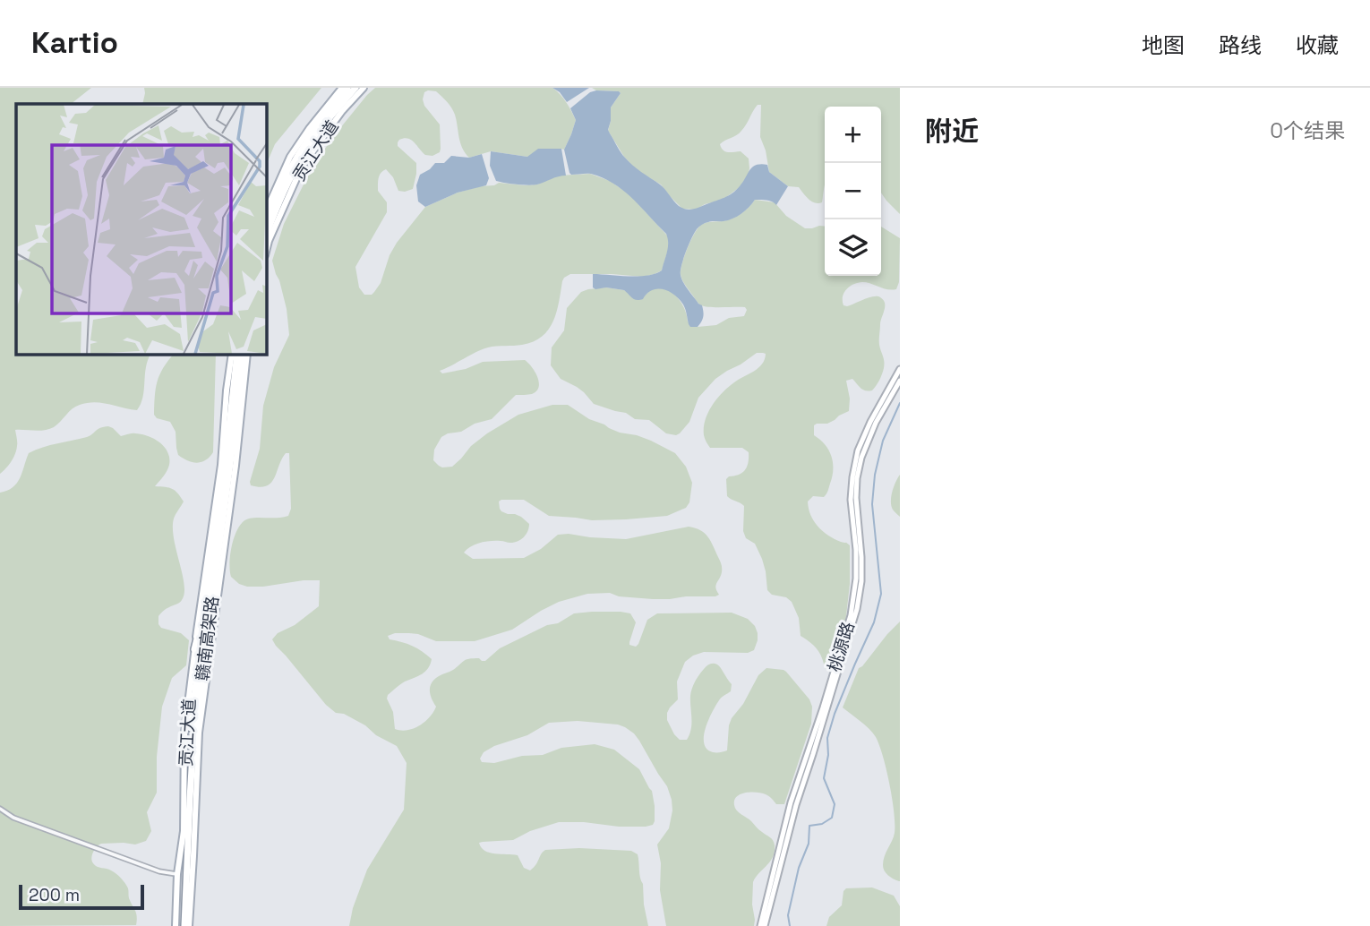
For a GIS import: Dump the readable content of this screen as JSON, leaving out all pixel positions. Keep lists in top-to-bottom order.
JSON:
{
  "streets": {
    "highway": ["赣南高架路"],
    "main road": ["贡江大道", "桃源路"]
  },
  "crossings": [
    ["贡江大道", "赣南高架路"]
  ],
  "scale_bar": "200 m",
  "page": {
    "header": "Kartio",
    "nav": ["地图", "路线", "收藏"],
    "heading": ["附近", "0个结果"],
    "map_buttons": ["+", "−"],
    "scale": "200 m"
  }
}
